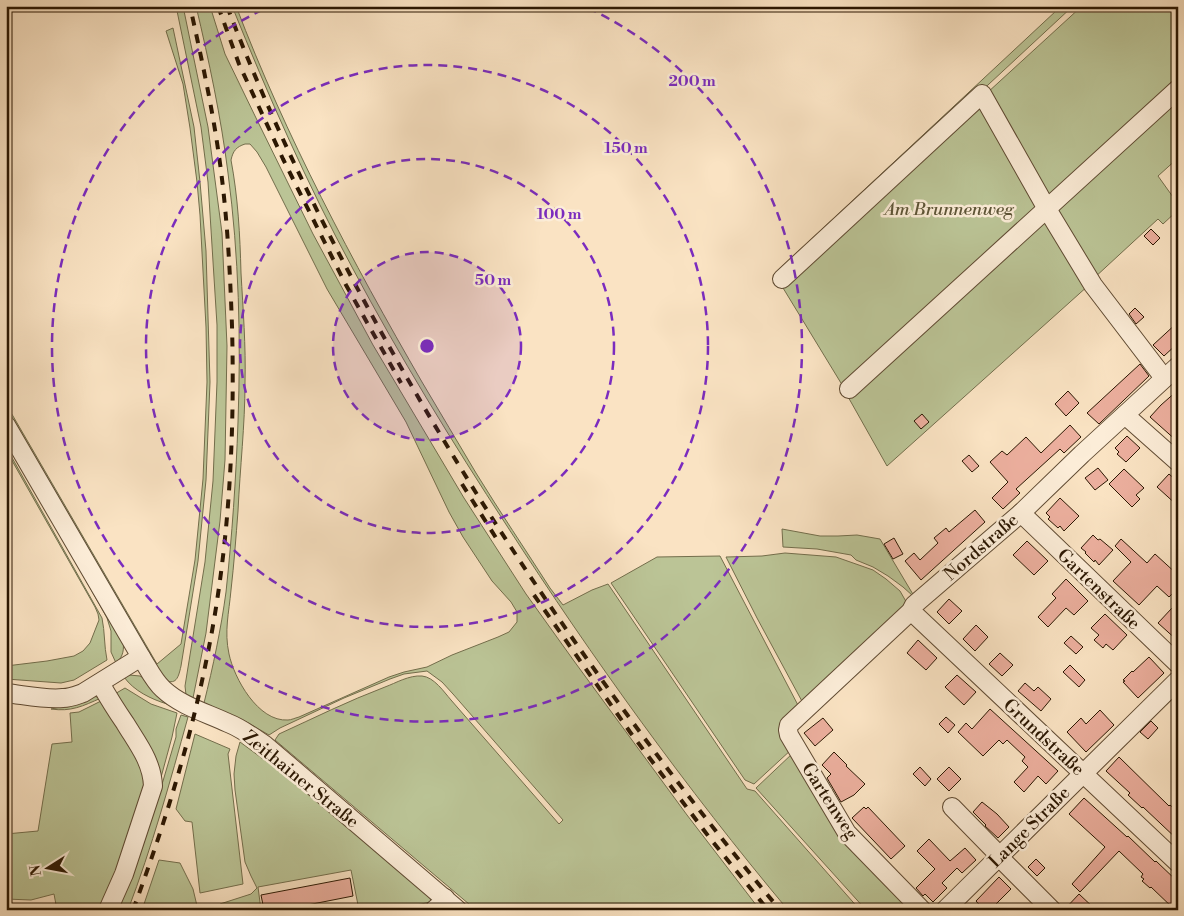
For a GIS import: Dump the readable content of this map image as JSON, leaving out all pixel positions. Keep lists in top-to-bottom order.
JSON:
{
  "streets": {
    "street": [
      "Nordstraße",
      "Gartenstraße",
      "Grundstraße",
      "Zeithainer Straße",
      "Gartenweg",
      "Lange Straße"
    ]
  },
  "crossings": [
    ["Nordstraße", "Gartenstraße"],
    ["Nordstraße", "Grundstraße"],
    ["Nordstraße", "Gartenweg"],
    ["Grundstraße", "Lange Straße"]
  ],
  "parks": ["Am Brunnenweg"],
  "north": "left",
  "rings": [
    "200 m",
    "150 m",
    "100 m",
    "50 m"
  ]
}
